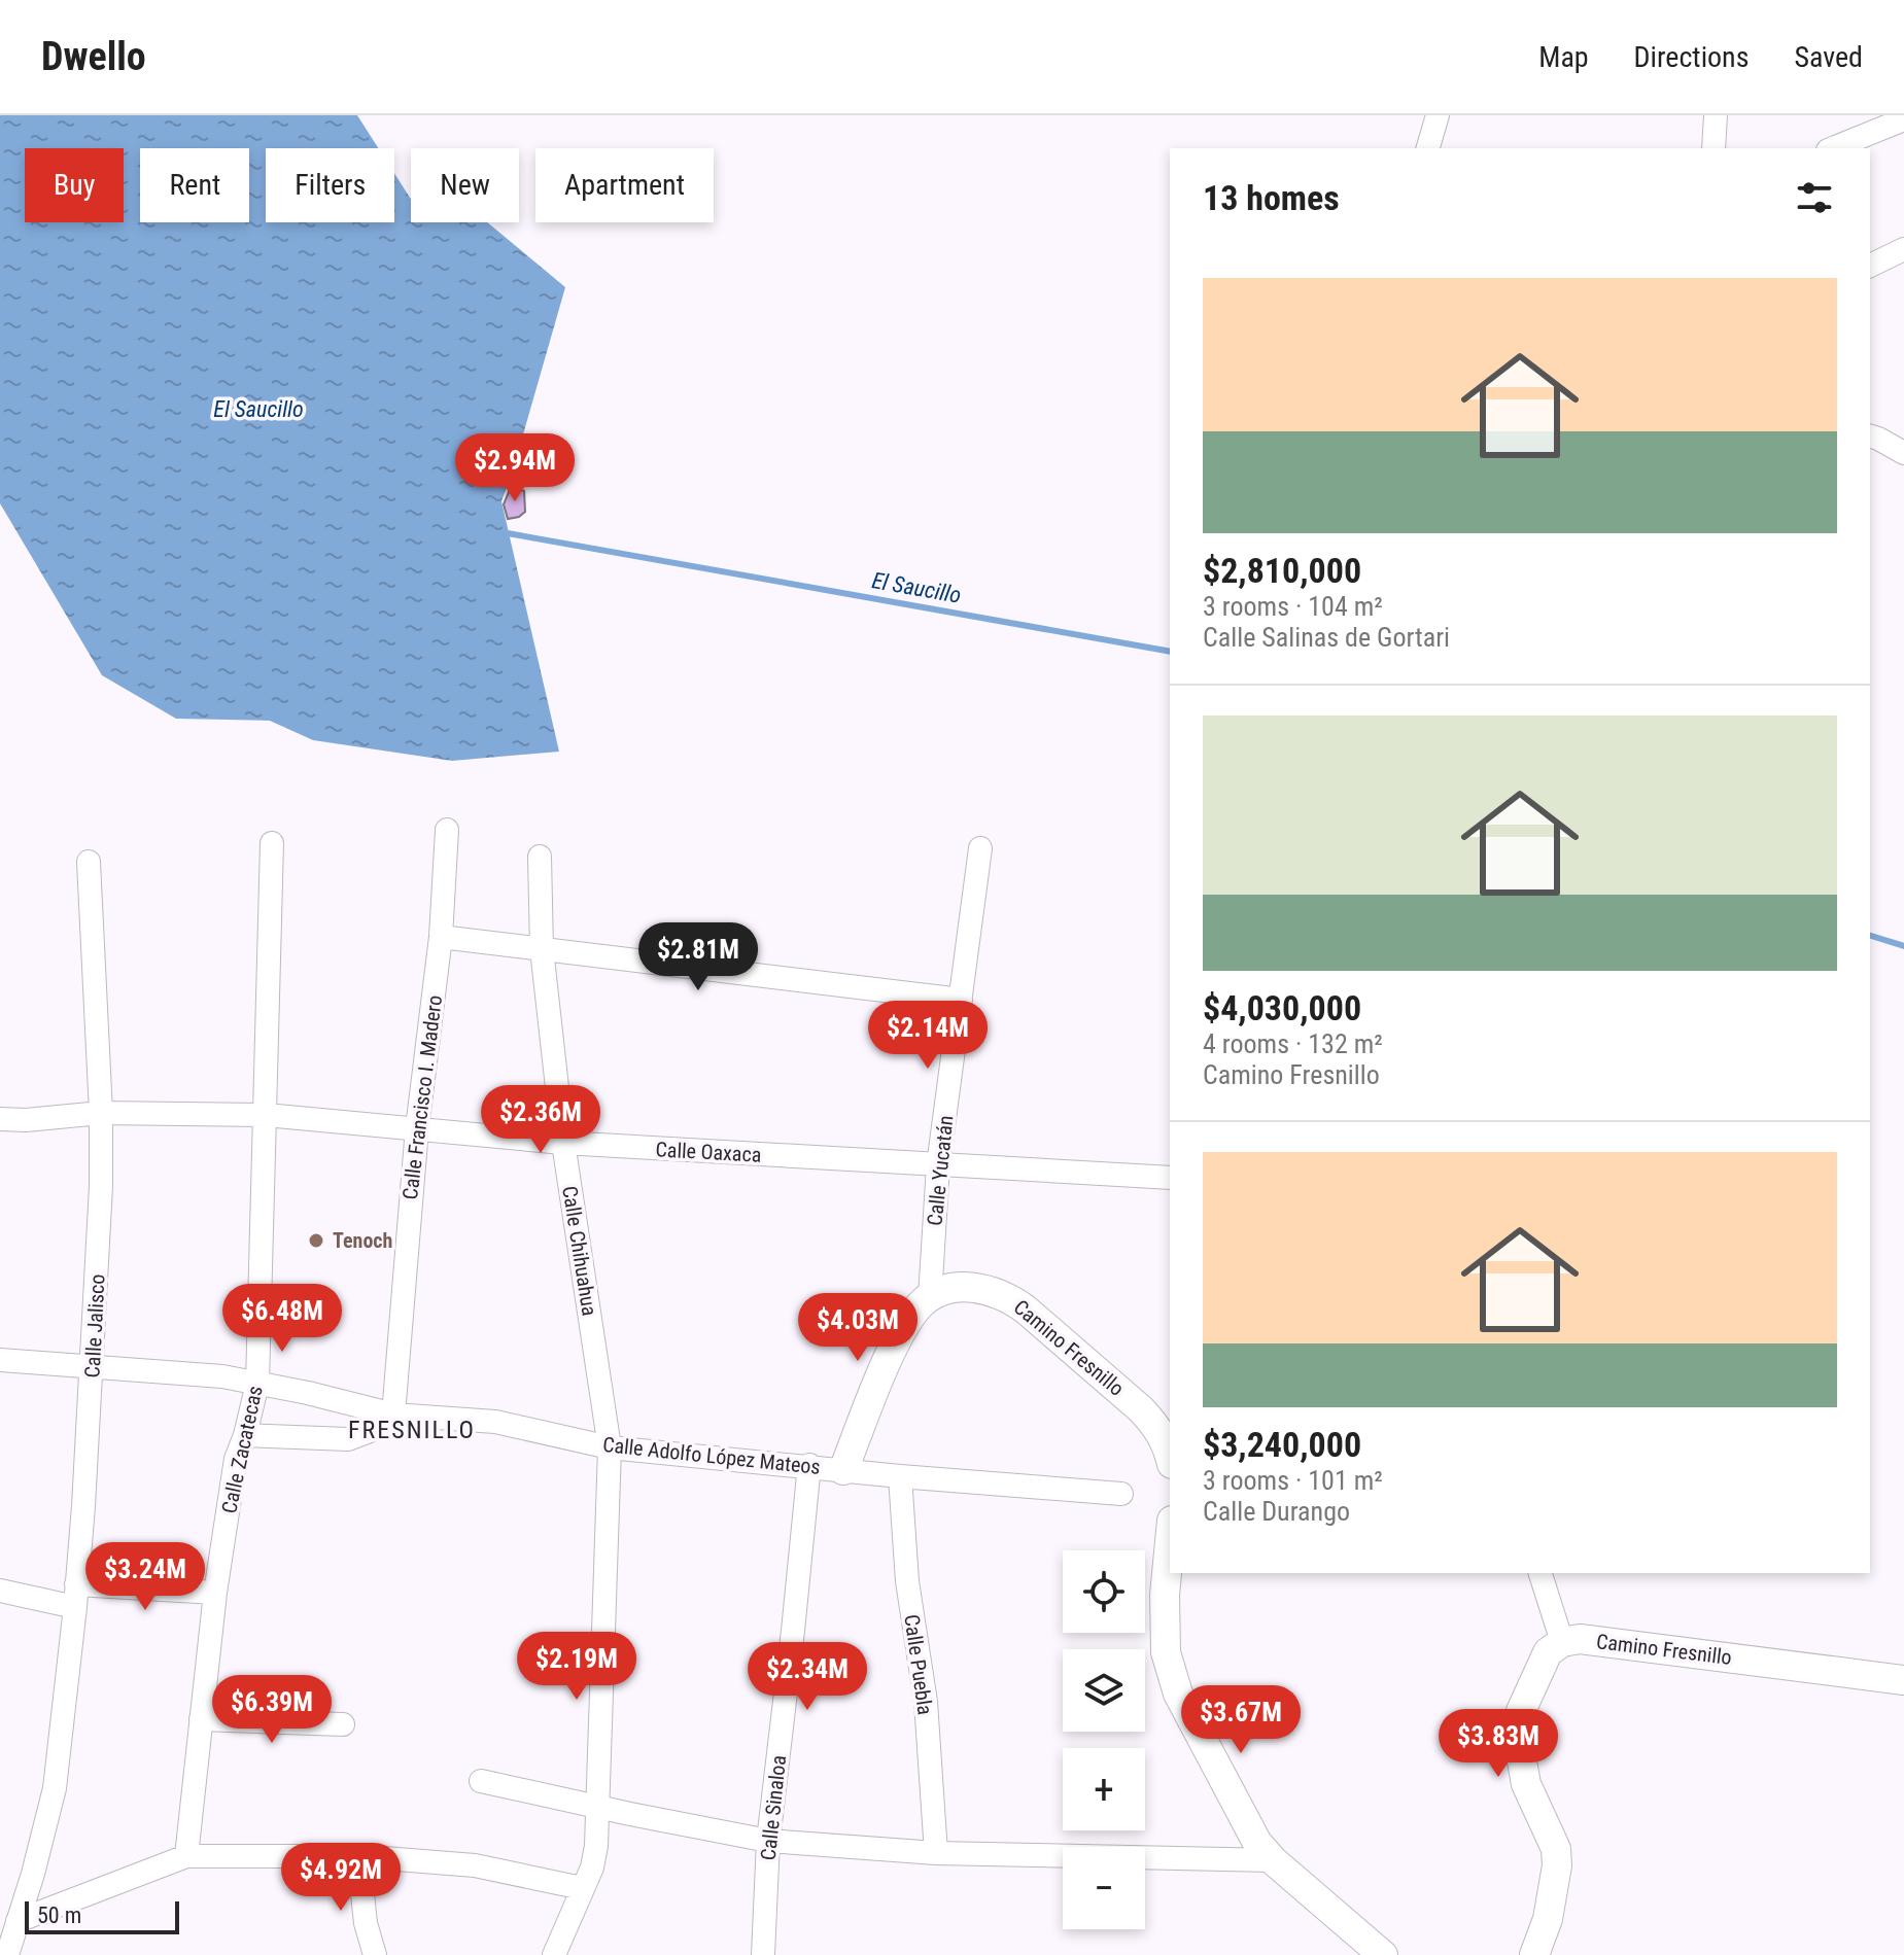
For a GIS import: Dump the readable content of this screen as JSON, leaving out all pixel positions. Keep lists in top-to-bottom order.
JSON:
{
  "streets": {
    "street": [
      "Calle Francisco I. Madero",
      "Calle Oaxaca",
      "Calle Yucatán",
      "Calle Chihuahua",
      "Calle Jalisco",
      "Camino Fresnillo",
      "Calle Zacatecas",
      "Calle Adolfo López Mateos",
      "Calle Puebla",
      "Calle Sinaloa"
    ]
  },
  "crossings": [
    ["Calle Francisco I. Madero", "Calle Oaxaca"],
    ["Calle Francisco I. Madero", "Calle Adolfo López Mateos"],
    ["Calle Oaxaca", "Calle Yucatán"],
    ["Calle Oaxaca", "Calle Chihuahua"],
    ["Calle Oaxaca", "Calle Jalisco"],
    ["Calle Oaxaca", "Calle Zacatecas"],
    ["Calle Yucatán", "Camino Fresnillo"],
    ["Calle Chihuahua", "Calle Adolfo López Mateos"],
    ["Calle Jalisco", "Calle Adolfo López Mateos"],
    ["Calle Zacatecas", "Calle Adolfo López Mateos"],
    ["Calle Adolfo López Mateos", "Calle Puebla"],
    ["Calle Adolfo López Mateos", "Calle Sinaloa"]
  ],
  "districts": ["FRESNILLO"],
  "water": ["El Saucillo"],
  "places": ["Tenoch"],
  "scale_bar": "50 m",
  "page": {
    "header": "Dwello",
    "nav": ["Map", "Directions", "Saved"],
    "chip": [
      "Buy",
      "Rent",
      "Filters",
      "New",
      "Apartment"
    ],
    "heading": "13 homes",
    "list": [
      {
        "name": "$2,810,000",
        "note": "3 rooms · 104 m² · Calle Salinas de Gortari"
      },
      {
        "name": "$4,030,000",
        "note": "4 rooms · 132 m² · Camino Fresnillo"
      },
      {
        "name": "$3,240,000",
        "note": "3 rooms · 101 m² · Calle Durango"
      }
    ],
    "price": [
      "$2.94M",
      "$2.81M",
      "$2.14M",
      "$2.36M",
      "$6.48M",
      "$4.03M",
      "$3.24M",
      "$2.19M",
      "$2.34M",
      "$6.39M",
      "$3.67M",
      "$3.83M",
      "$4.92M"
    ],
    "map_buttons": ["+", "−"],
    "scale": "50 m"
  }
}
